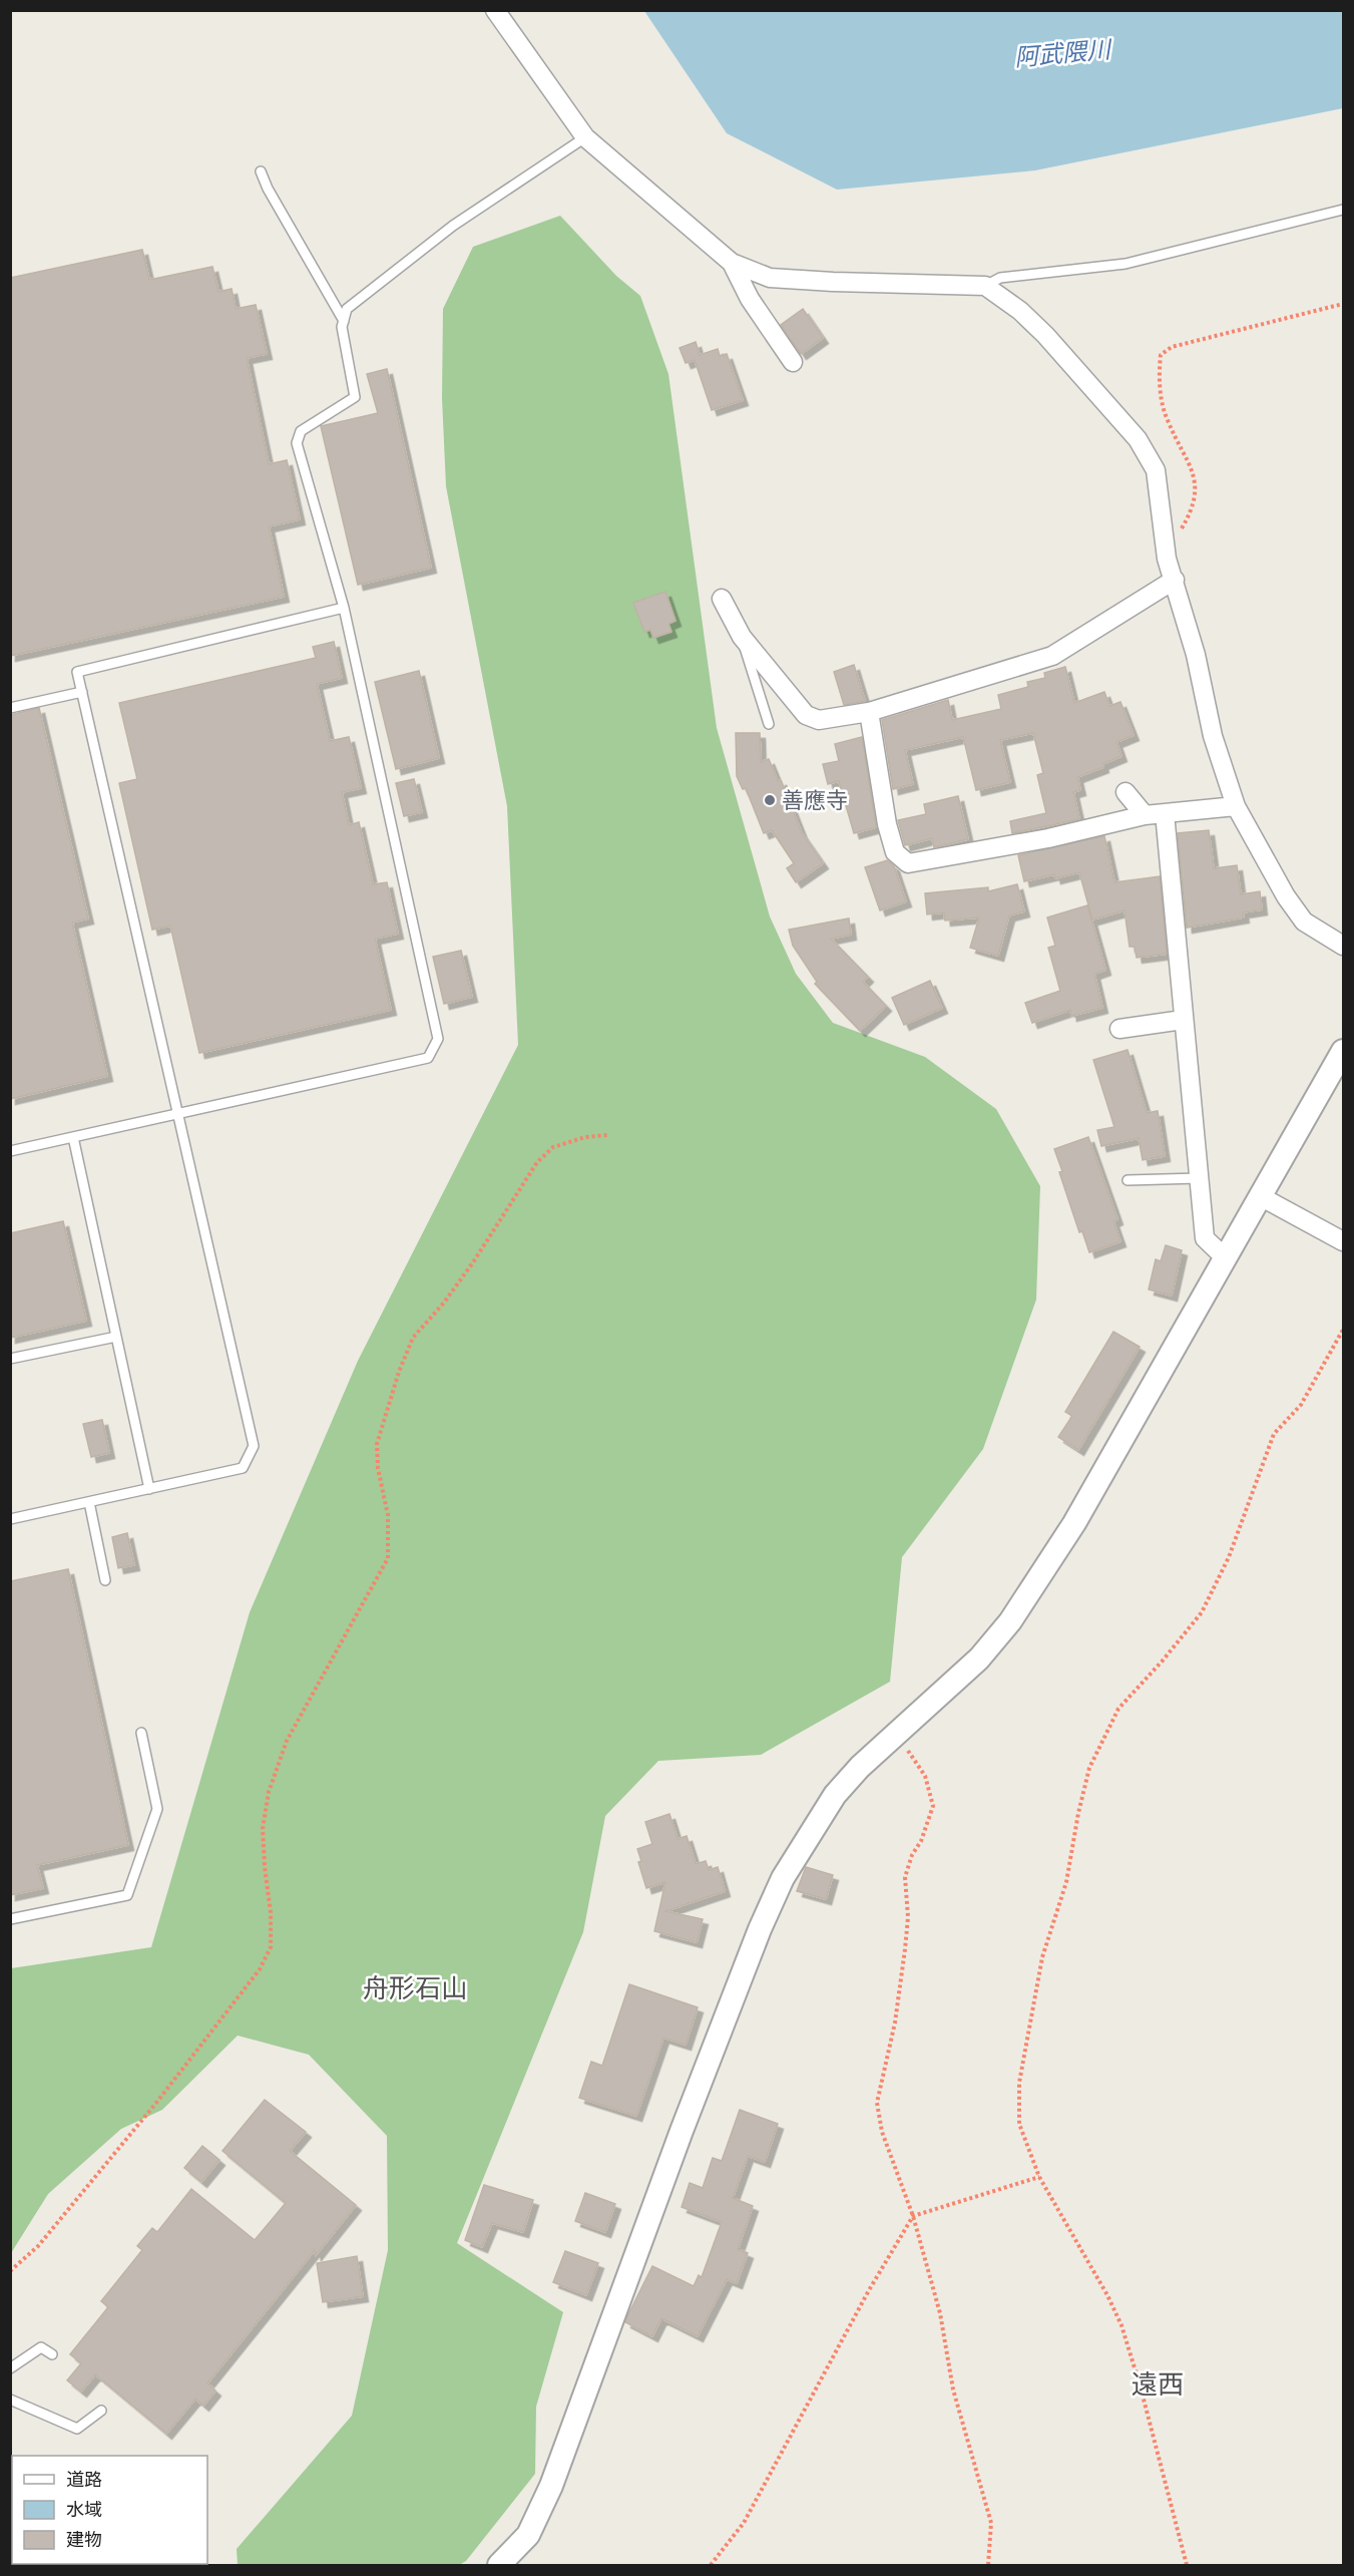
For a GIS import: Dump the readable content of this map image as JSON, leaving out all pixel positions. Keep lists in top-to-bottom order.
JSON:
{
  "districts": ["舟形石山", "遠西"],
  "water": ["阿武隈川"],
  "places": ["善應寺"],
  "legend": ["道路", "水域", "建物"]
}
